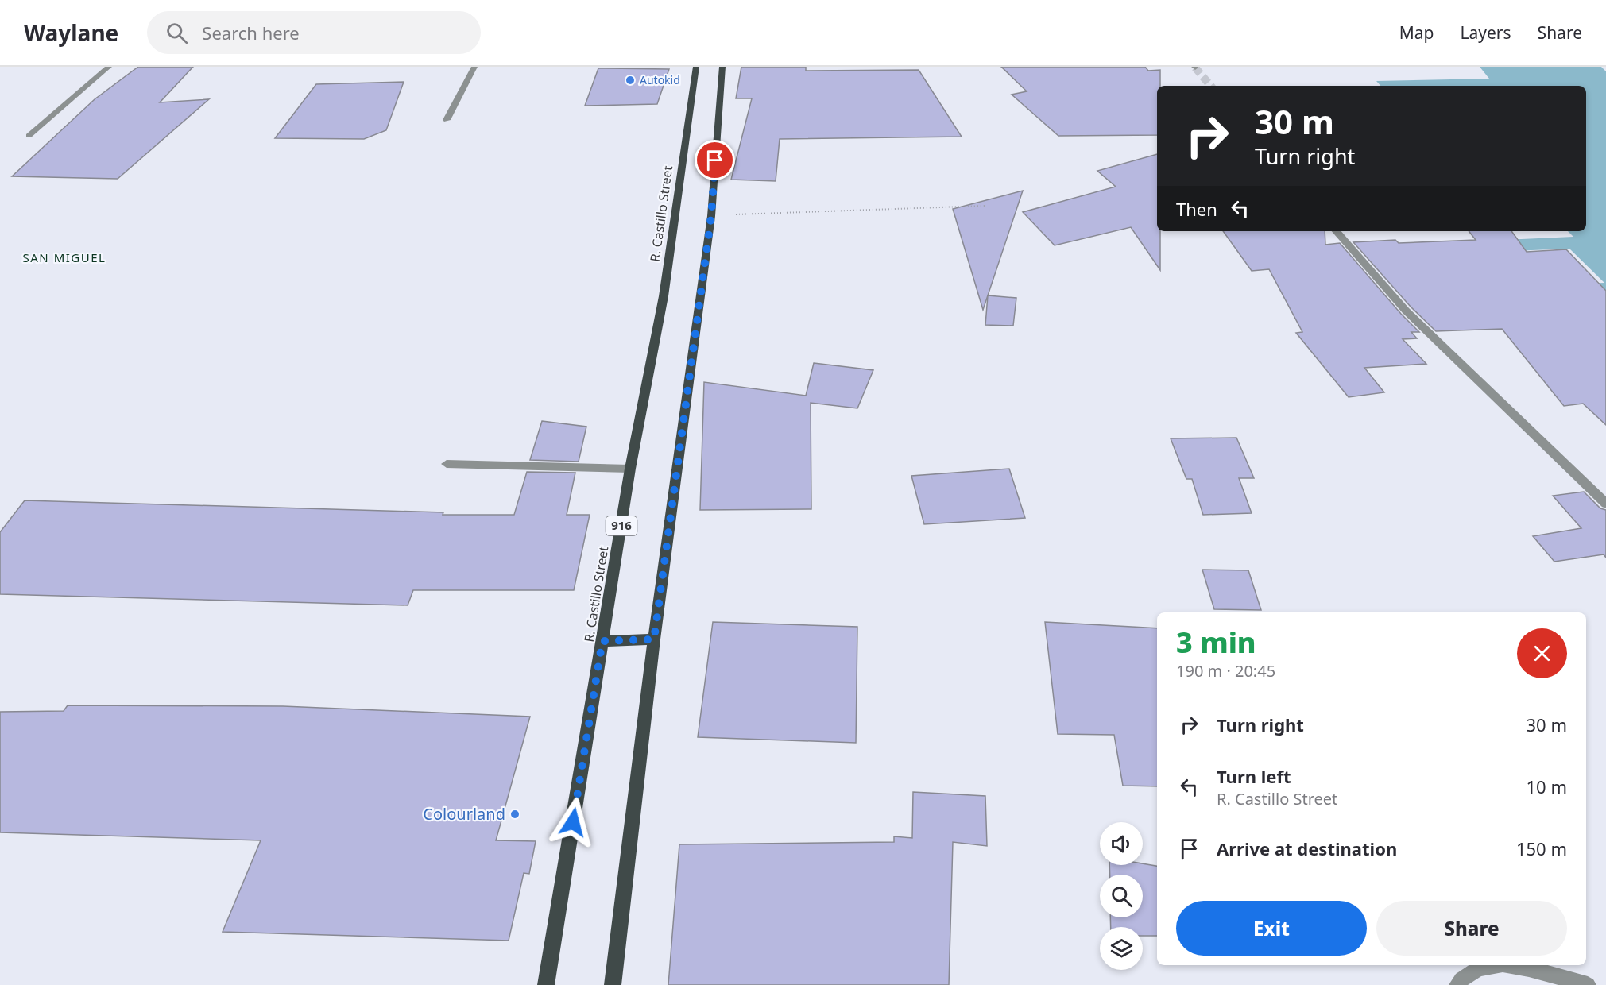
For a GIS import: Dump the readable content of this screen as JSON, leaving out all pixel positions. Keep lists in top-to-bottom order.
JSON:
{
  "streets": {
    "main road": ["R. Castillo Street", "916"]
  },
  "districts": ["SAN MIGUEL"],
  "places": ["Autokid", "Colourland"],
  "page": {
    "header": "Waylane",
    "search": "Search here",
    "nav": ["Map", "Layers", "Share"],
    "turn": ["30 m", "Turn right"],
    "then": "Then",
    "heading": ["3 min", "190 m · 20:45"],
    "list": [
      {
        "name": "Turn right",
        "value": "30 m"
      },
      {
        "name": "Turn left",
        "note": "R. Castillo Street",
        "value": "10 m"
      },
      {
        "name": "Arrive at destination",
        "value": "150 m"
      }
    ],
    "buttons": ["Exit", "Share"]
  }
}
